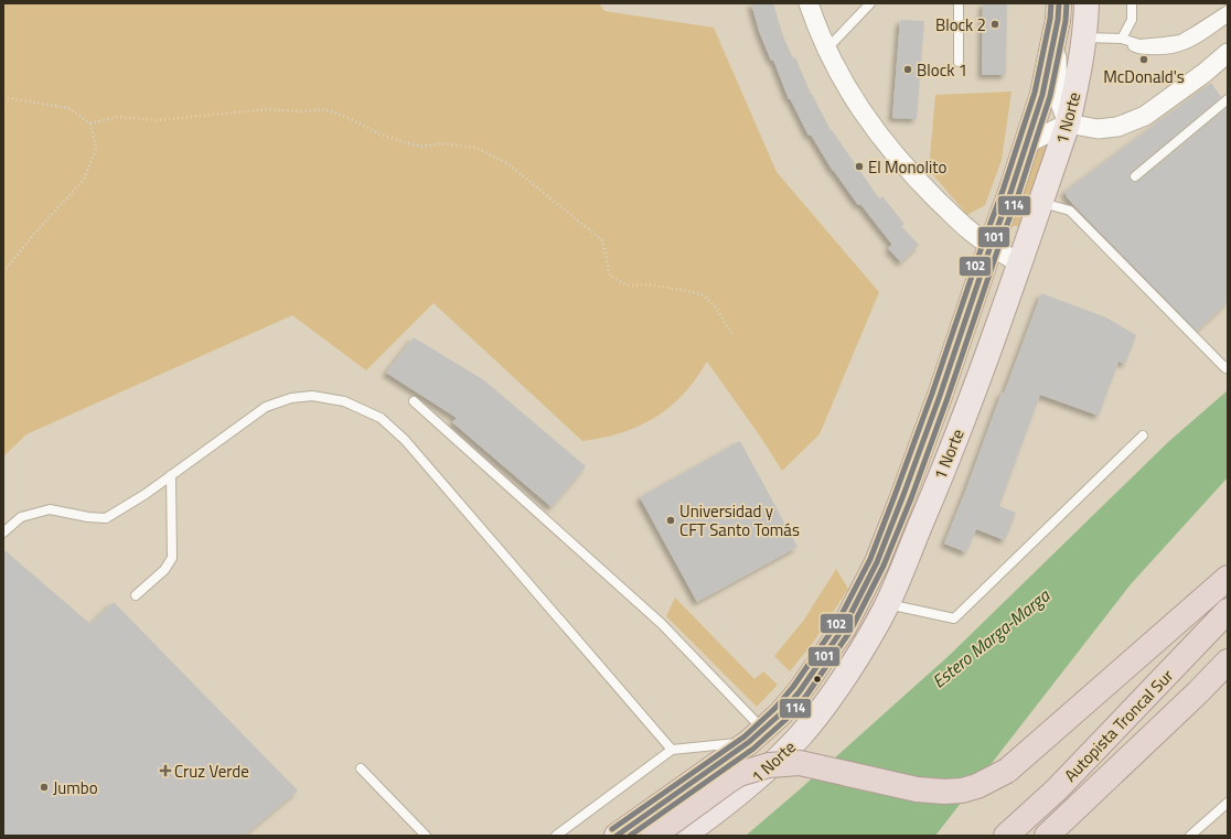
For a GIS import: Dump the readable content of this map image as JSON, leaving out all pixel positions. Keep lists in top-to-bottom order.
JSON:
{
  "streets": {
    "highway": ["Autopista Troncal Sur"],
    "main road": ["1 Norte"]
  },
  "water": ["Estero Marga-Marga"],
  "places": {
    "other": [
      "Block 2",
      "McDonald's",
      "Block 1",
      "El Monolito",
      "Universidad y CFT Santo Tomás",
      "Jumbo"
    ],
    "health": ["Cruz Verde"]
  },
  "lines": ["transit line 101", "transit line 114", "transit line 102"]
}
